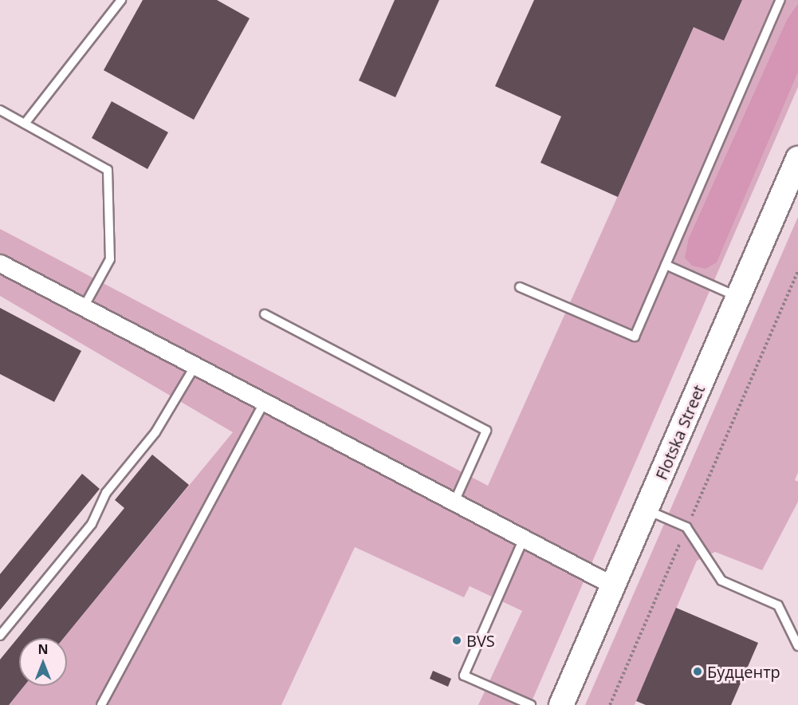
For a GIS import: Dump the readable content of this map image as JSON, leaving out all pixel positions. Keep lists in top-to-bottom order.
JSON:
{
  "streets": {
    "street": ["Flotska Street"]
  },
  "places": ["BVS", "Будцентр"],
  "north": "top"
}
